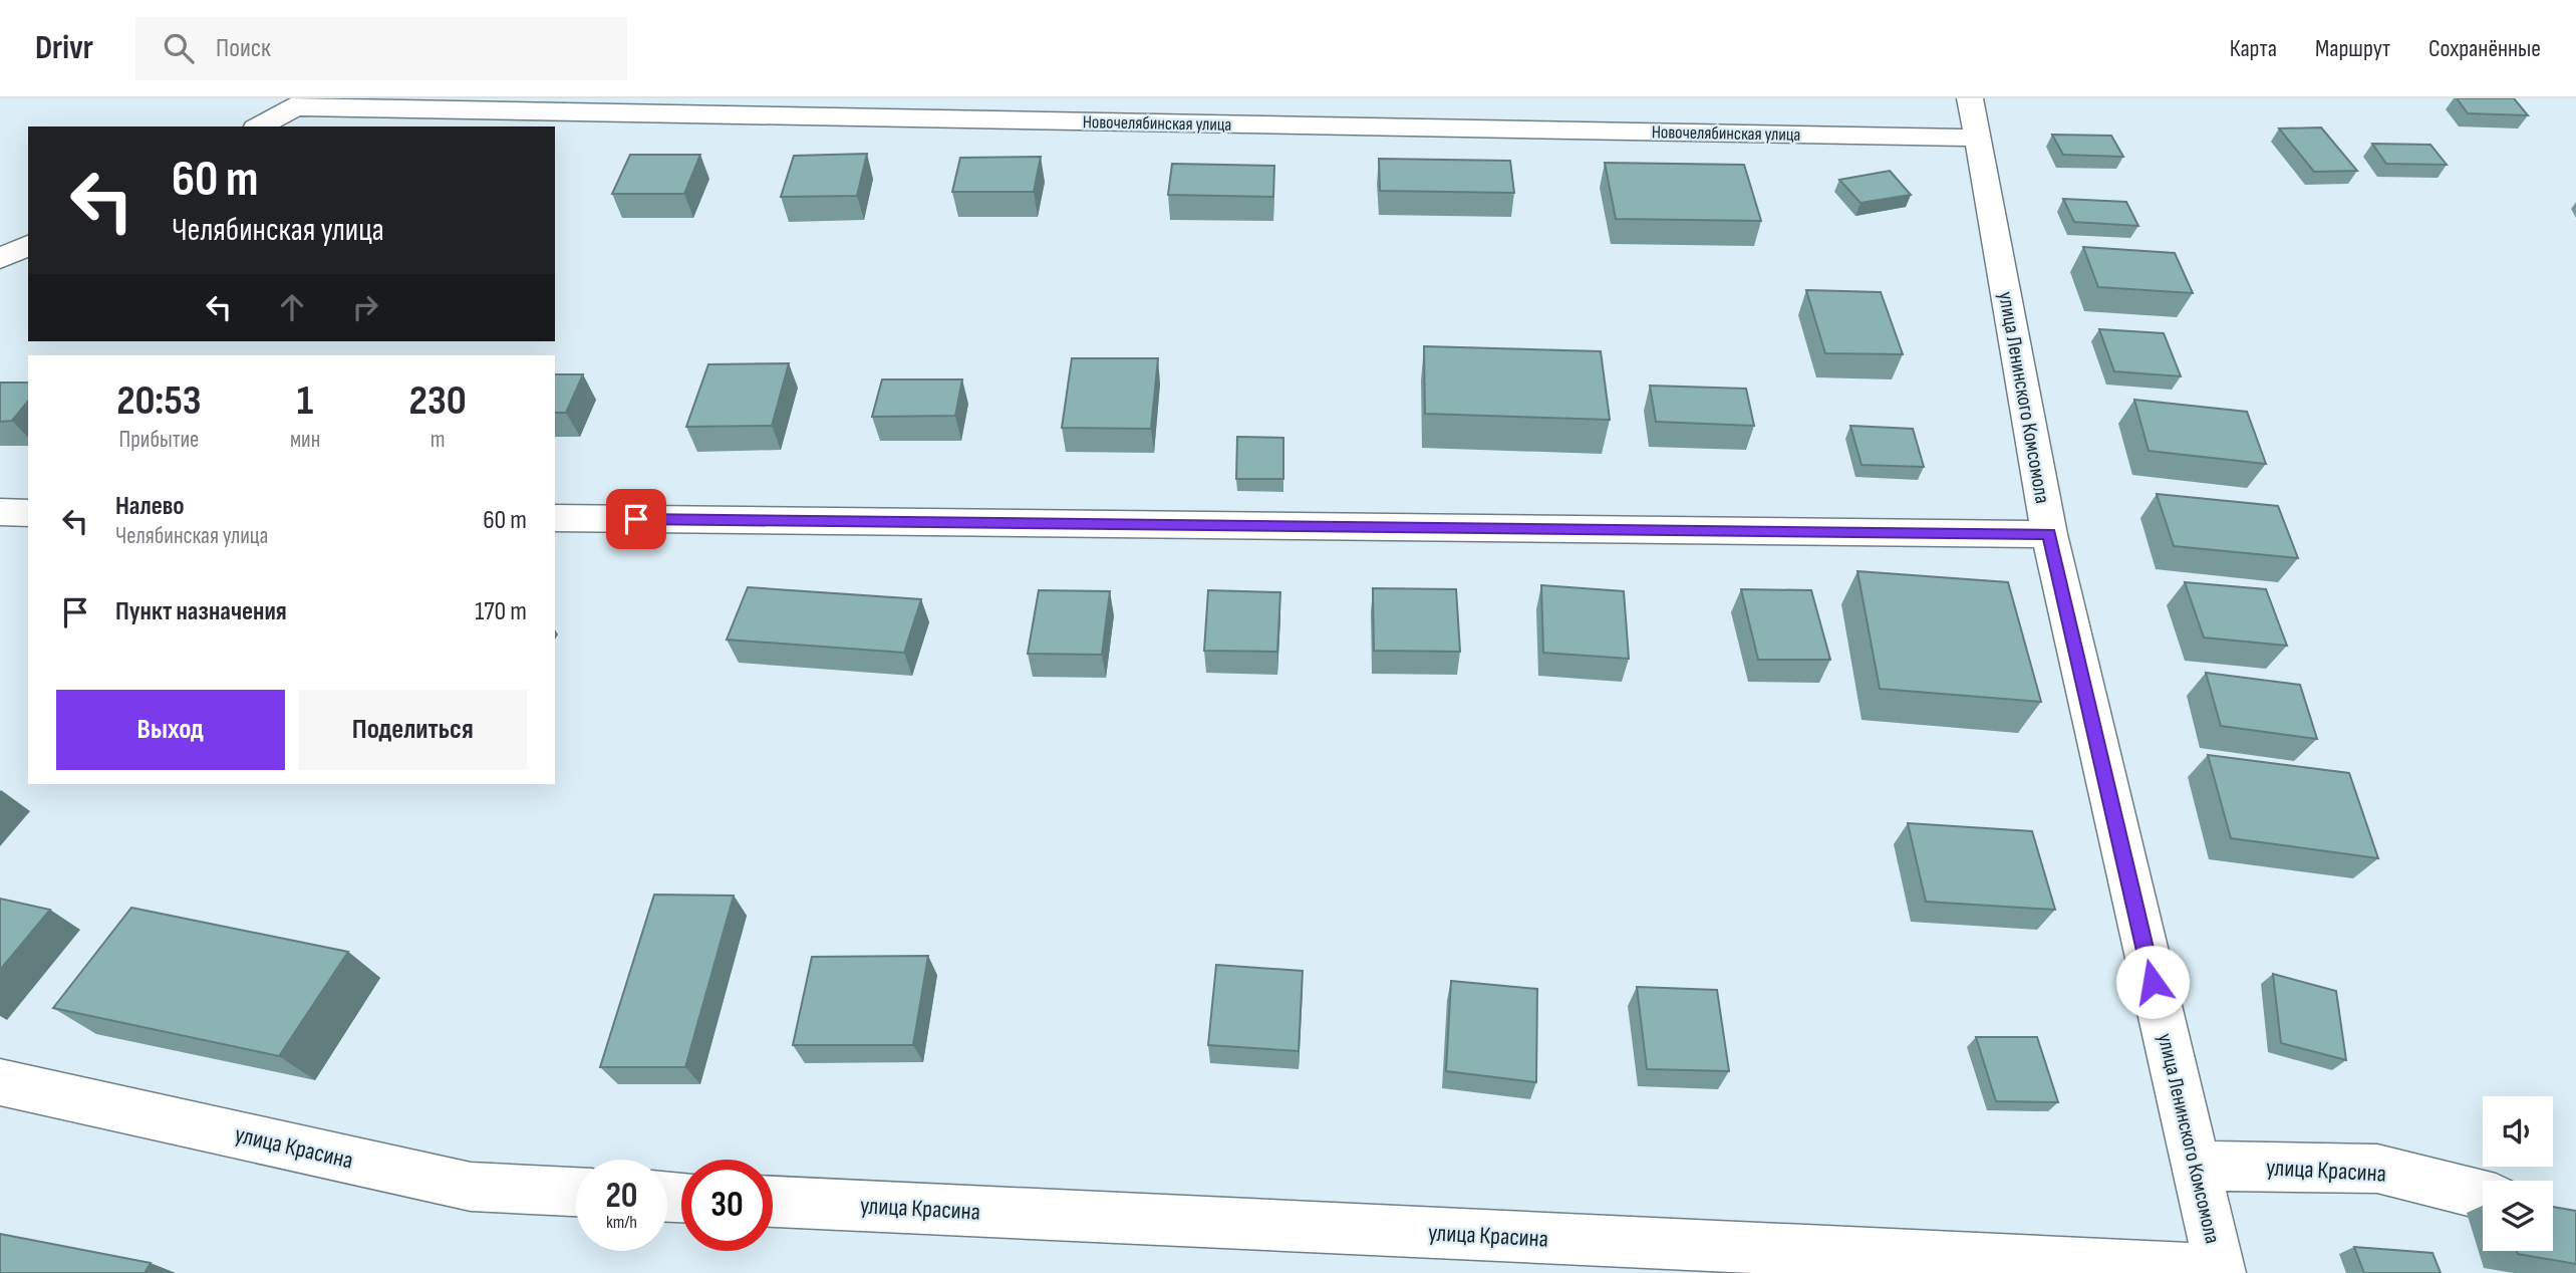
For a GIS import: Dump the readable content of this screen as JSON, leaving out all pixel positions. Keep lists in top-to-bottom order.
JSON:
{
  "streets": {
    "street": ["Новочелябинская улица", "улица Ленинского Комсомола", "улица Красина"]
  },
  "crossings": [
    ["Новочелябинская улица", "улица Ленинского Комсомола"],
    ["улица Ленинского Комсомола", "улица Красина"]
  ],
  "page": {
    "header": "Drivr",
    "search": "Поиск",
    "nav": ["Карта", "Маршрут", "Сохранённые"],
    "turn": ["60 m", "Челябинская улица"],
    "eta": [
      "20:53",
      "Прибытие",
      "1",
      "мин",
      "230",
      "m"
    ],
    "list": [
      {
        "name": "Налево",
        "note": "Челябинская улица",
        "value": "60 m"
      },
      {
        "name": "Пункт назначения",
        "value": "170 m"
      }
    ],
    "buttons": ["Выход", "Поделиться"],
    "speed": "20 km/h",
    "limit": "30"
  }
}
